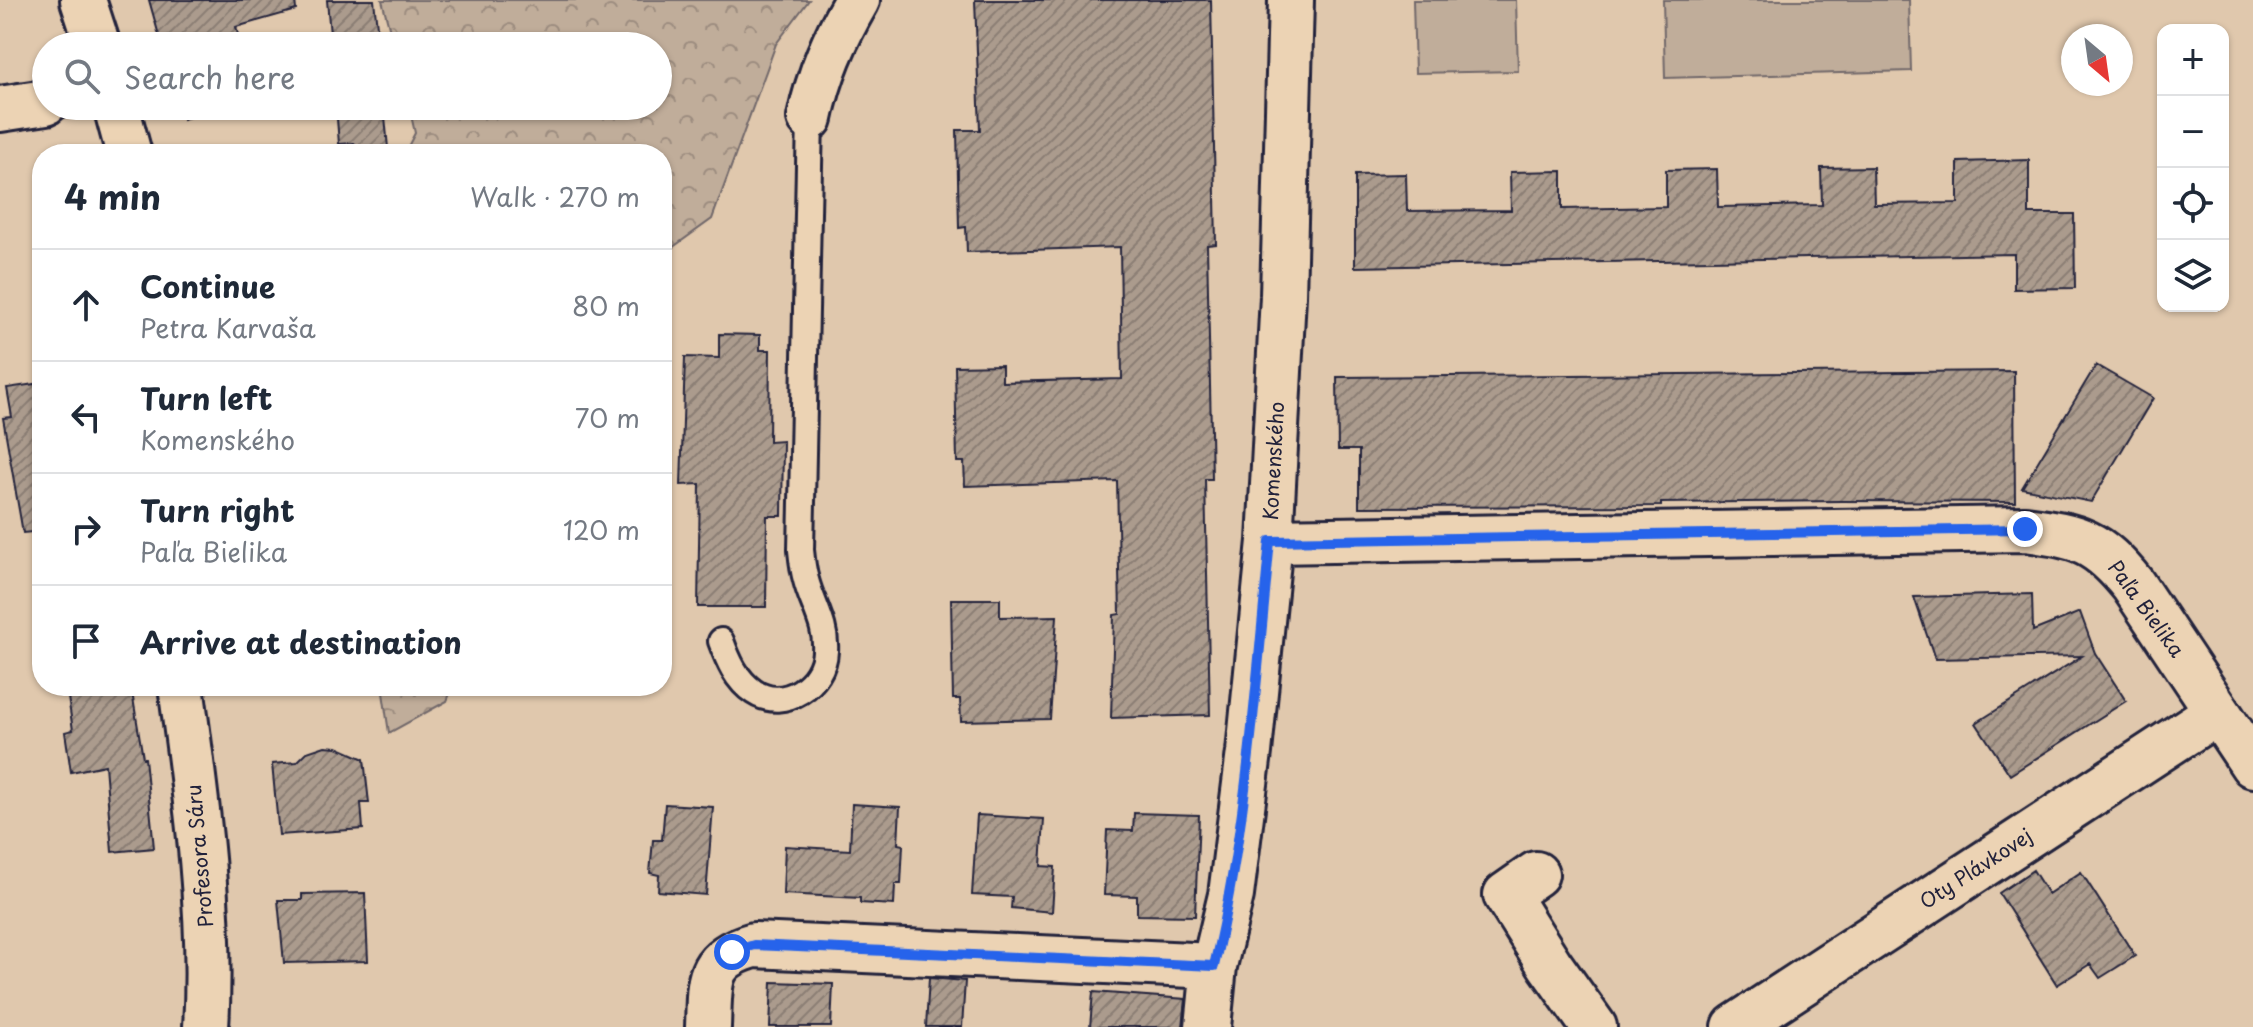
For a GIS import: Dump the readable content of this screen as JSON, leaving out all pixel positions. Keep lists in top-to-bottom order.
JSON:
{
  "streets": {
    "street": [
      "Komenského",
      "Paľa Bielika",
      "Profesora Sáru",
      "Oty Plávkovej"
    ]
  },
  "crossings": [
    ["Komenského", "Paľa Bielika"],
    ["Paľa Bielika", "Oty Plávkovej"]
  ],
  "north": "bottom right",
  "page": {
    "map_buttons": ["+", "−"],
    "search": "Search here",
    "heading": ["4 min", "Walk · 270 m"],
    "list": [
      ["Continue", "Petra Karvaša", "80 m"],
      ["Turn left", "Komenského", "70 m"],
      ["Turn right", "Paľa Bielika", "120 m"],
      "Arrive at destination"
    ]
  }
}
